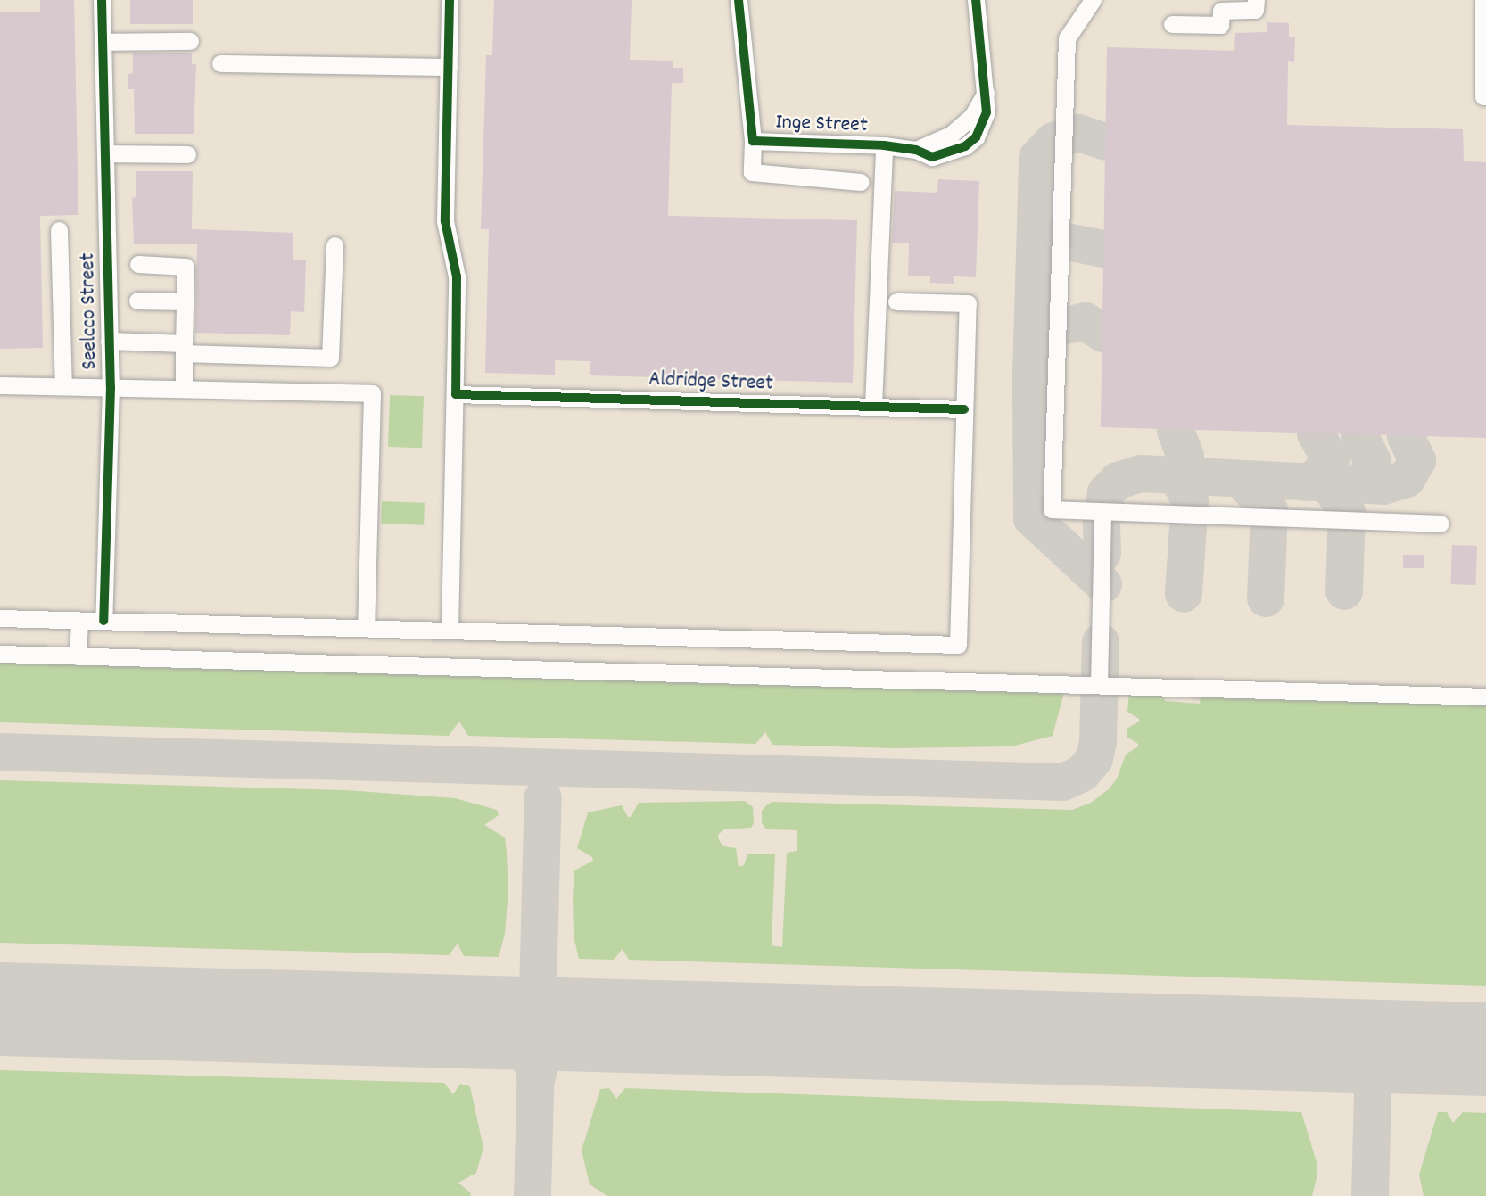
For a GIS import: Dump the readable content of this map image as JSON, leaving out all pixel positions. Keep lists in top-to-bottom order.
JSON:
{
  "streets": {
    "street": ["Inge Street", "Seelcco Street", "Aldridge Street"]
  }
}
